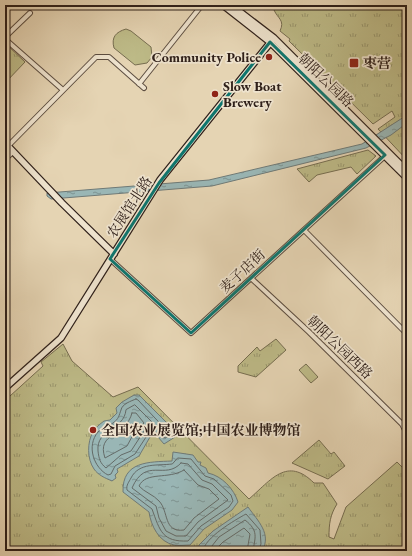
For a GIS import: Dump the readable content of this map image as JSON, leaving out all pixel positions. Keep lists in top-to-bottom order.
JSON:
{
  "streets": {
    "street": [
      "朝阳公园路",
      "农展馆北路",
      "麦子店街",
      "朝阳公园西路"
    ]
  },
  "crossings": [
    ["朝阳公园路", "农展馆北路"],
    ["朝阳公园路", "麦子店街"],
    ["农展馆北路", "麦子店街"],
    ["麦子店街", "朝阳公园西路"]
  ],
  "places": {
    "other": ["Community Police", "Slow Boat Brewery", "全国农业展览馆;中国农业博物馆"],
    "transit": ["枣营"]
  }
}
